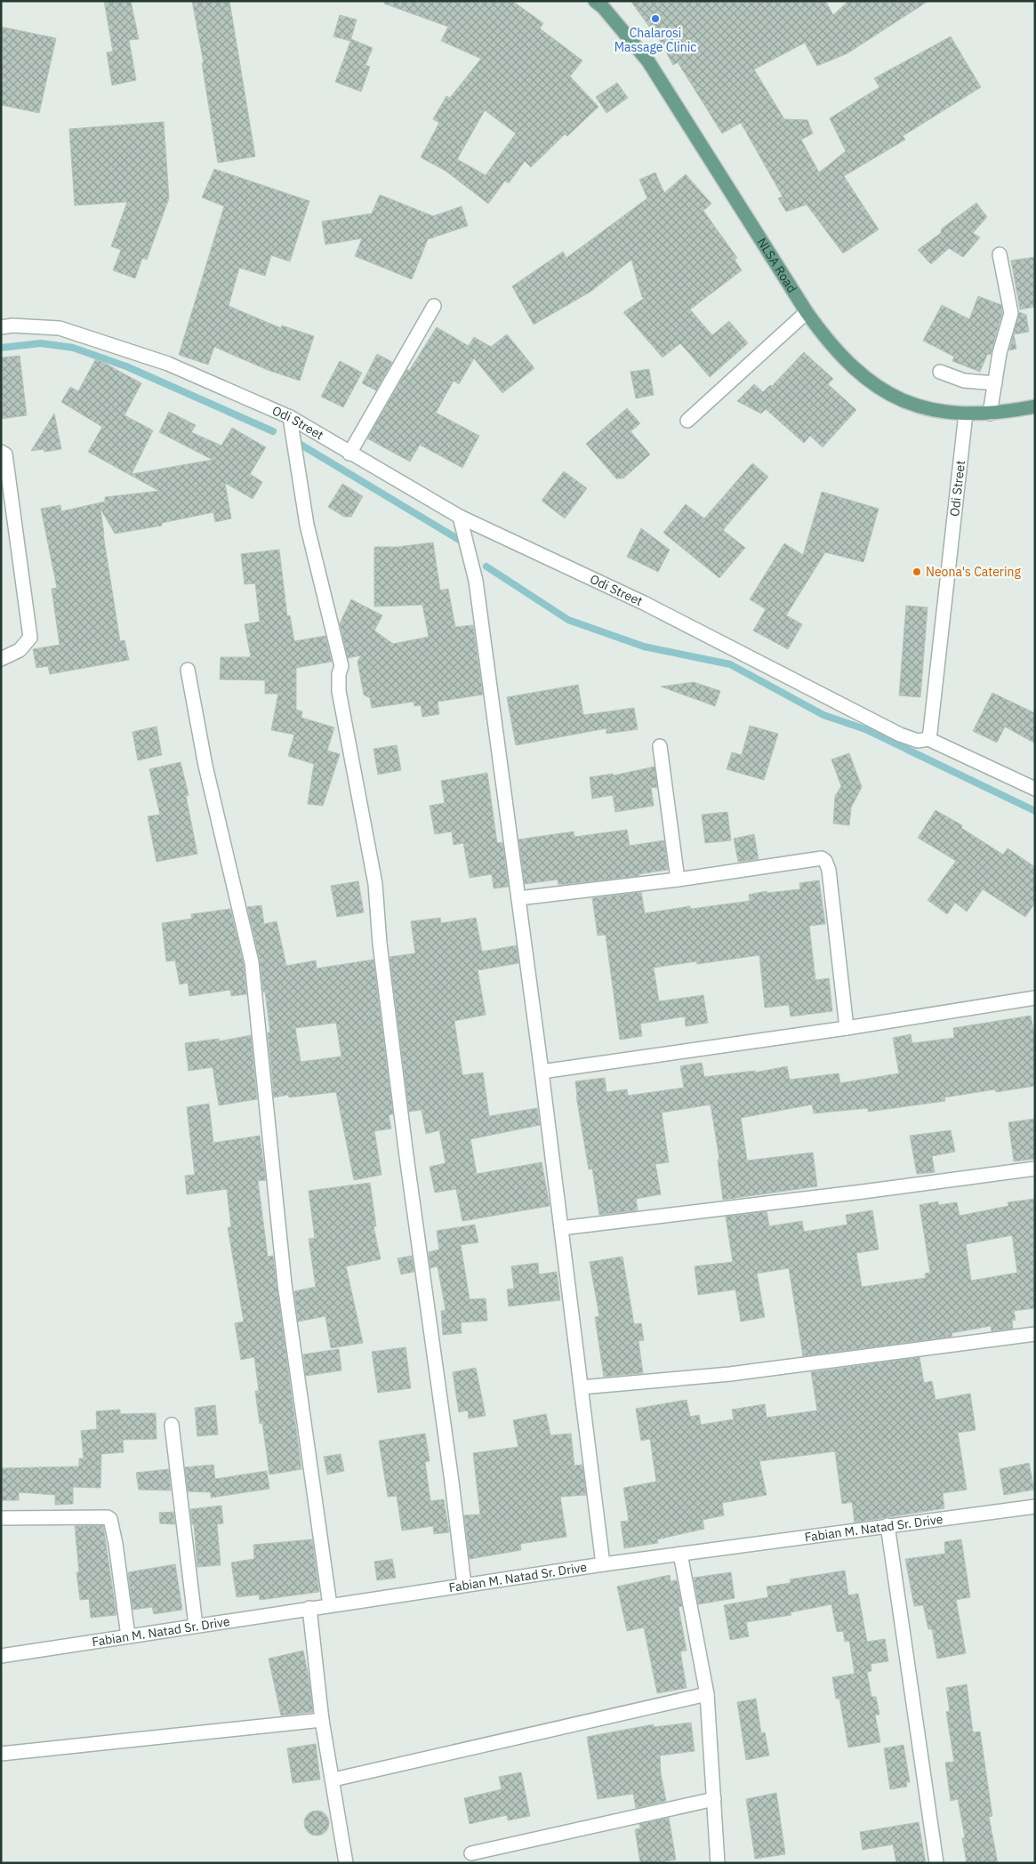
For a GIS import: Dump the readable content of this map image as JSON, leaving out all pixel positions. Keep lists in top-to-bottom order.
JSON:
{
  "streets": {
    "main road": ["NLSA Road"],
    "street": ["Odi Street", "Fabian M. Natad Sr. Drive"]
  },
  "crossings": [
    ["NLSA Road", "Odi Street"]
  ],
  "places": ["Chalarosi Massage Clinic", "Neona's Catering"]
}
